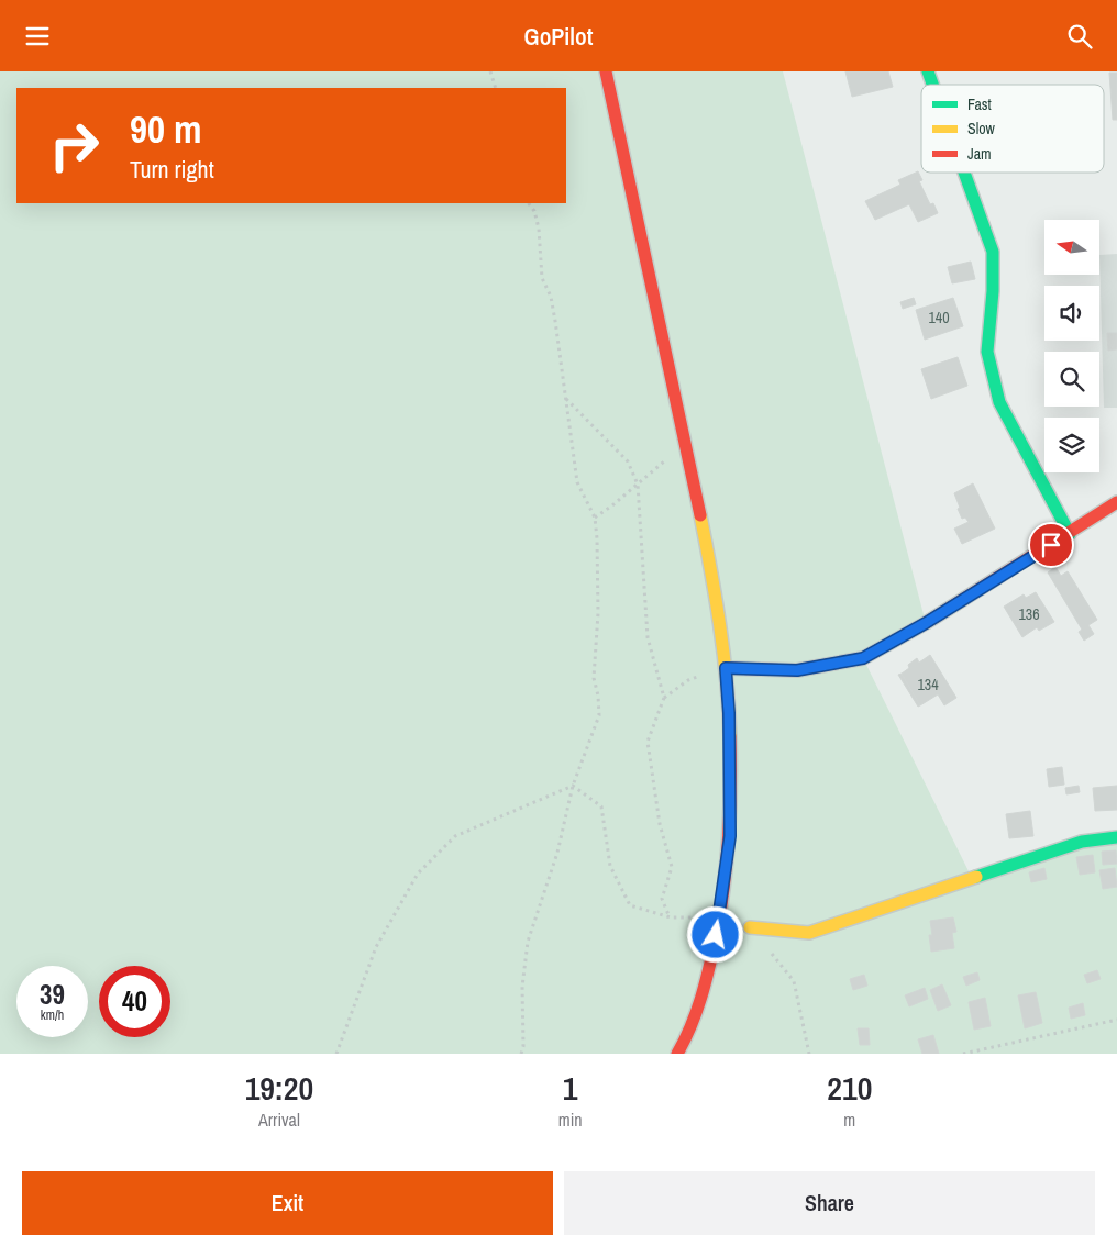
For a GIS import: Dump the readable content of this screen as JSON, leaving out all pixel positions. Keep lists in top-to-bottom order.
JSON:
{
  "house_numbers": ["140", "136", "134"],
  "legend": ["Fast", "Slow", "Jam"],
  "north": "left",
  "page": {
    "header": "GoPilot",
    "turn": ["90 m", "Turn right"],
    "speed": "39 km/h",
    "limit": "40",
    "eta": [
      "19:20",
      "Arrival",
      "1",
      "min",
      "210",
      "m"
    ],
    "buttons": ["Exit", "Share"]
  }
}
